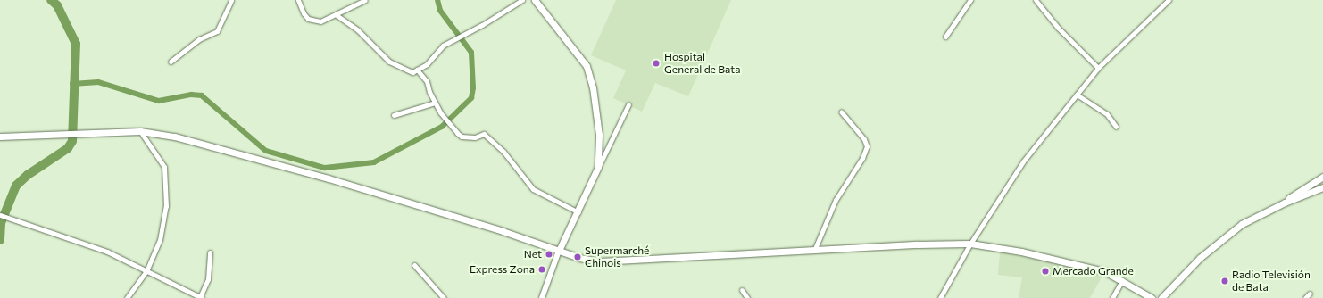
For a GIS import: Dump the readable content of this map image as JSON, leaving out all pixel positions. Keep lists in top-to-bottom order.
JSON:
{
  "places": [
    "Hospital General de Bata",
    "Net",
    "Supermarché Chinois",
    "Express Zona",
    "Mercado Grande",
    "Radio Televisión de Bata"
  ]
}
